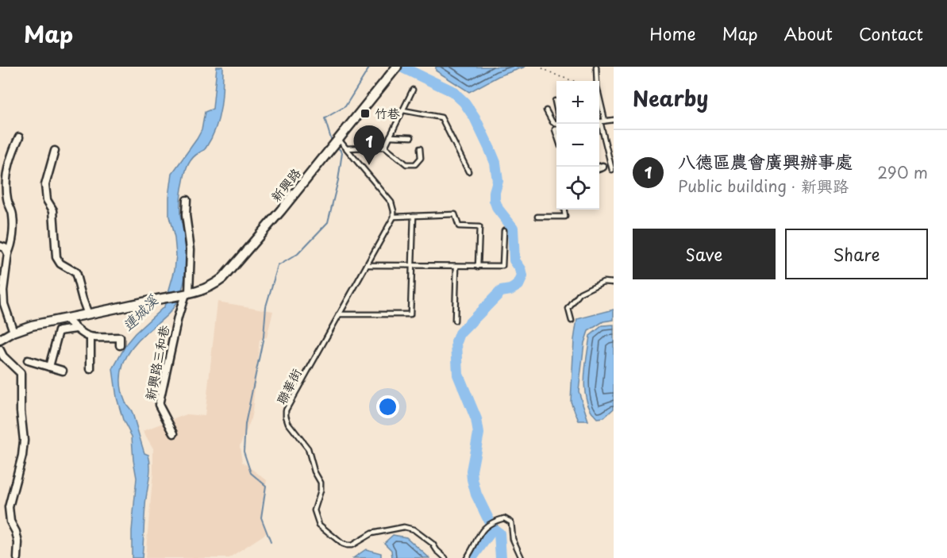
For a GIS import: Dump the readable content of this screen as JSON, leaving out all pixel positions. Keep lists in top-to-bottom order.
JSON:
{
  "streets": {
    "street": ["新興路", "新興路三和巷"],
    "lane": ["聯華街"]
  },
  "crossings": [
    ["新興路", "新興路三和巷"]
  ],
  "water": ["連城溪"],
  "places": {
    "transit": ["竹巷"]
  },
  "page": {
    "header": "Map",
    "nav": [
      "Home",
      "Map",
      "About",
      "Contact"
    ],
    "heading": "Nearby",
    "map_buttons": ["+", "−"],
    "pins": "1",
    "list": [
      {
        "mark": "1",
        "name": "八德區農會廣興辦事處",
        "note": "Public building · 新興路",
        "value": "290 m"
      }
    ],
    "buttons": ["Save", "Share"]
  }
}
